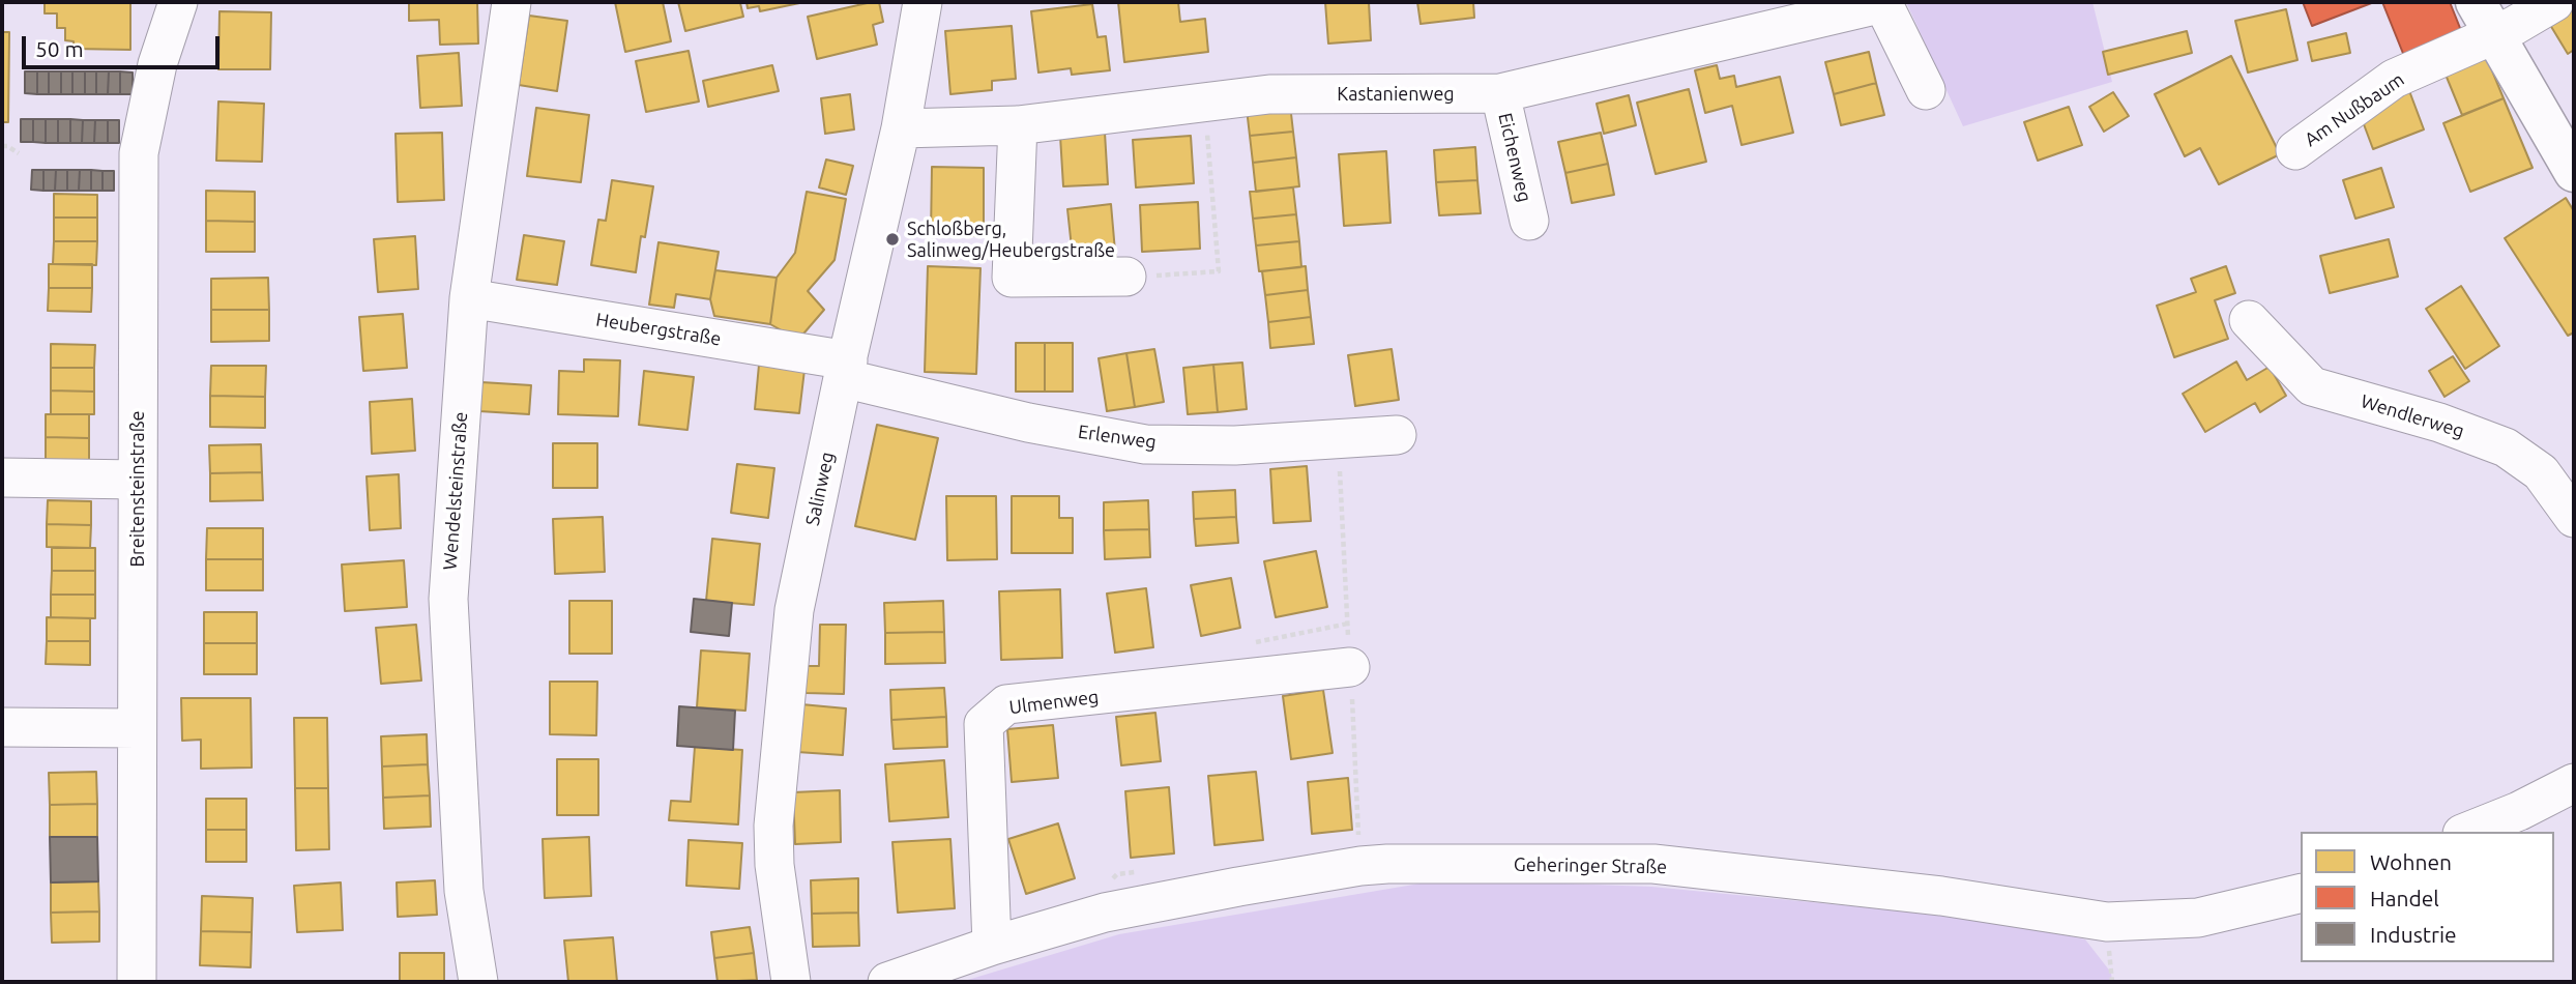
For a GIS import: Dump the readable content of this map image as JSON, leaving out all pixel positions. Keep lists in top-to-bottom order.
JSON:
{
  "streets": {
    "street": [
      "Kastanienweg",
      "Am Nußbaum",
      "Eichenweg",
      "Heubergstraße",
      "Wendlerweg",
      "Erlenweg",
      "Breitensteinstraße",
      "Salinweg",
      "Wendelsteinstraße",
      "Ulmenweg",
      "Geheringer Straße"
    ]
  },
  "crossings": [
    ["Kastanienweg", "Eichenweg"],
    ["Kastanienweg", "Salinweg"],
    ["Heubergstraße", "Erlenweg"],
    ["Heubergstraße", "Salinweg"],
    ["Heubergstraße", "Wendelsteinstraße"],
    ["Erlenweg", "Salinweg"],
    ["Ulmenweg", "Geheringer Straße"]
  ],
  "places": ["Schloßberg, Salinweg/Heubergstraße"],
  "legend": ["Wohnen", "Handel", "Industrie"],
  "scale_bar": "50 m"
}
